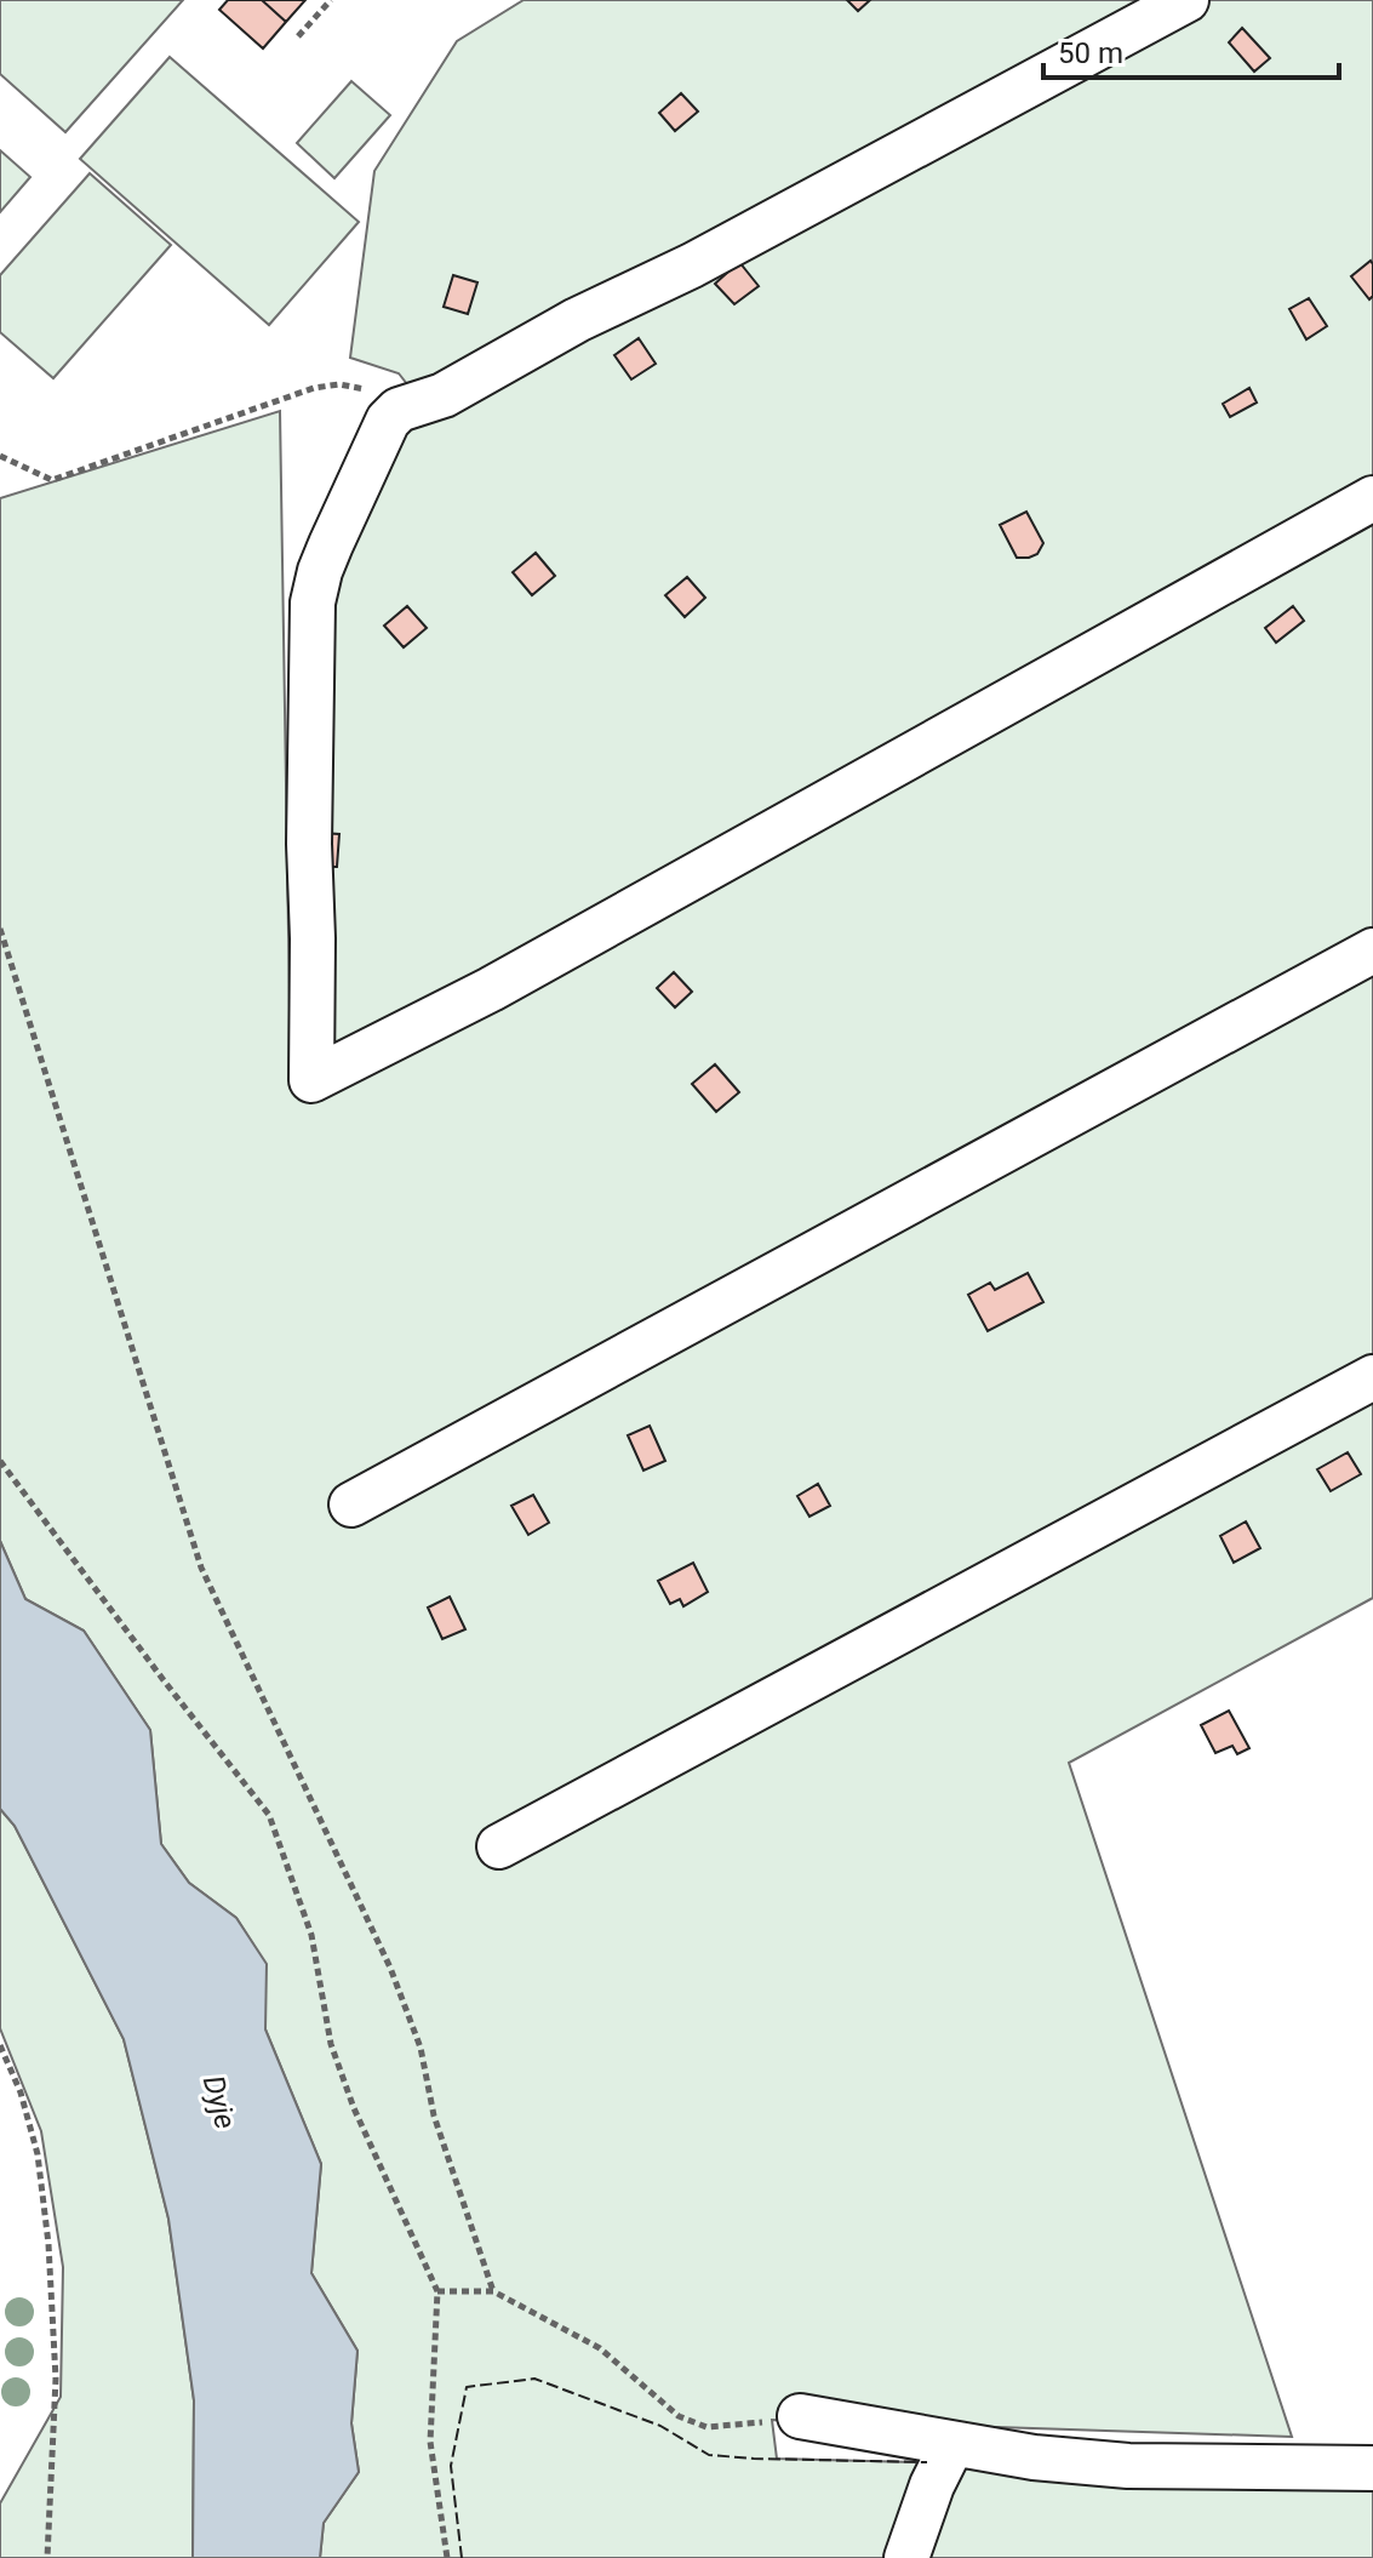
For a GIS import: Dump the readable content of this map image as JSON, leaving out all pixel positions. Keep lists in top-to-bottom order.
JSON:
{
  "water": ["Dyje"],
  "scale_bar": "50 m"
}
